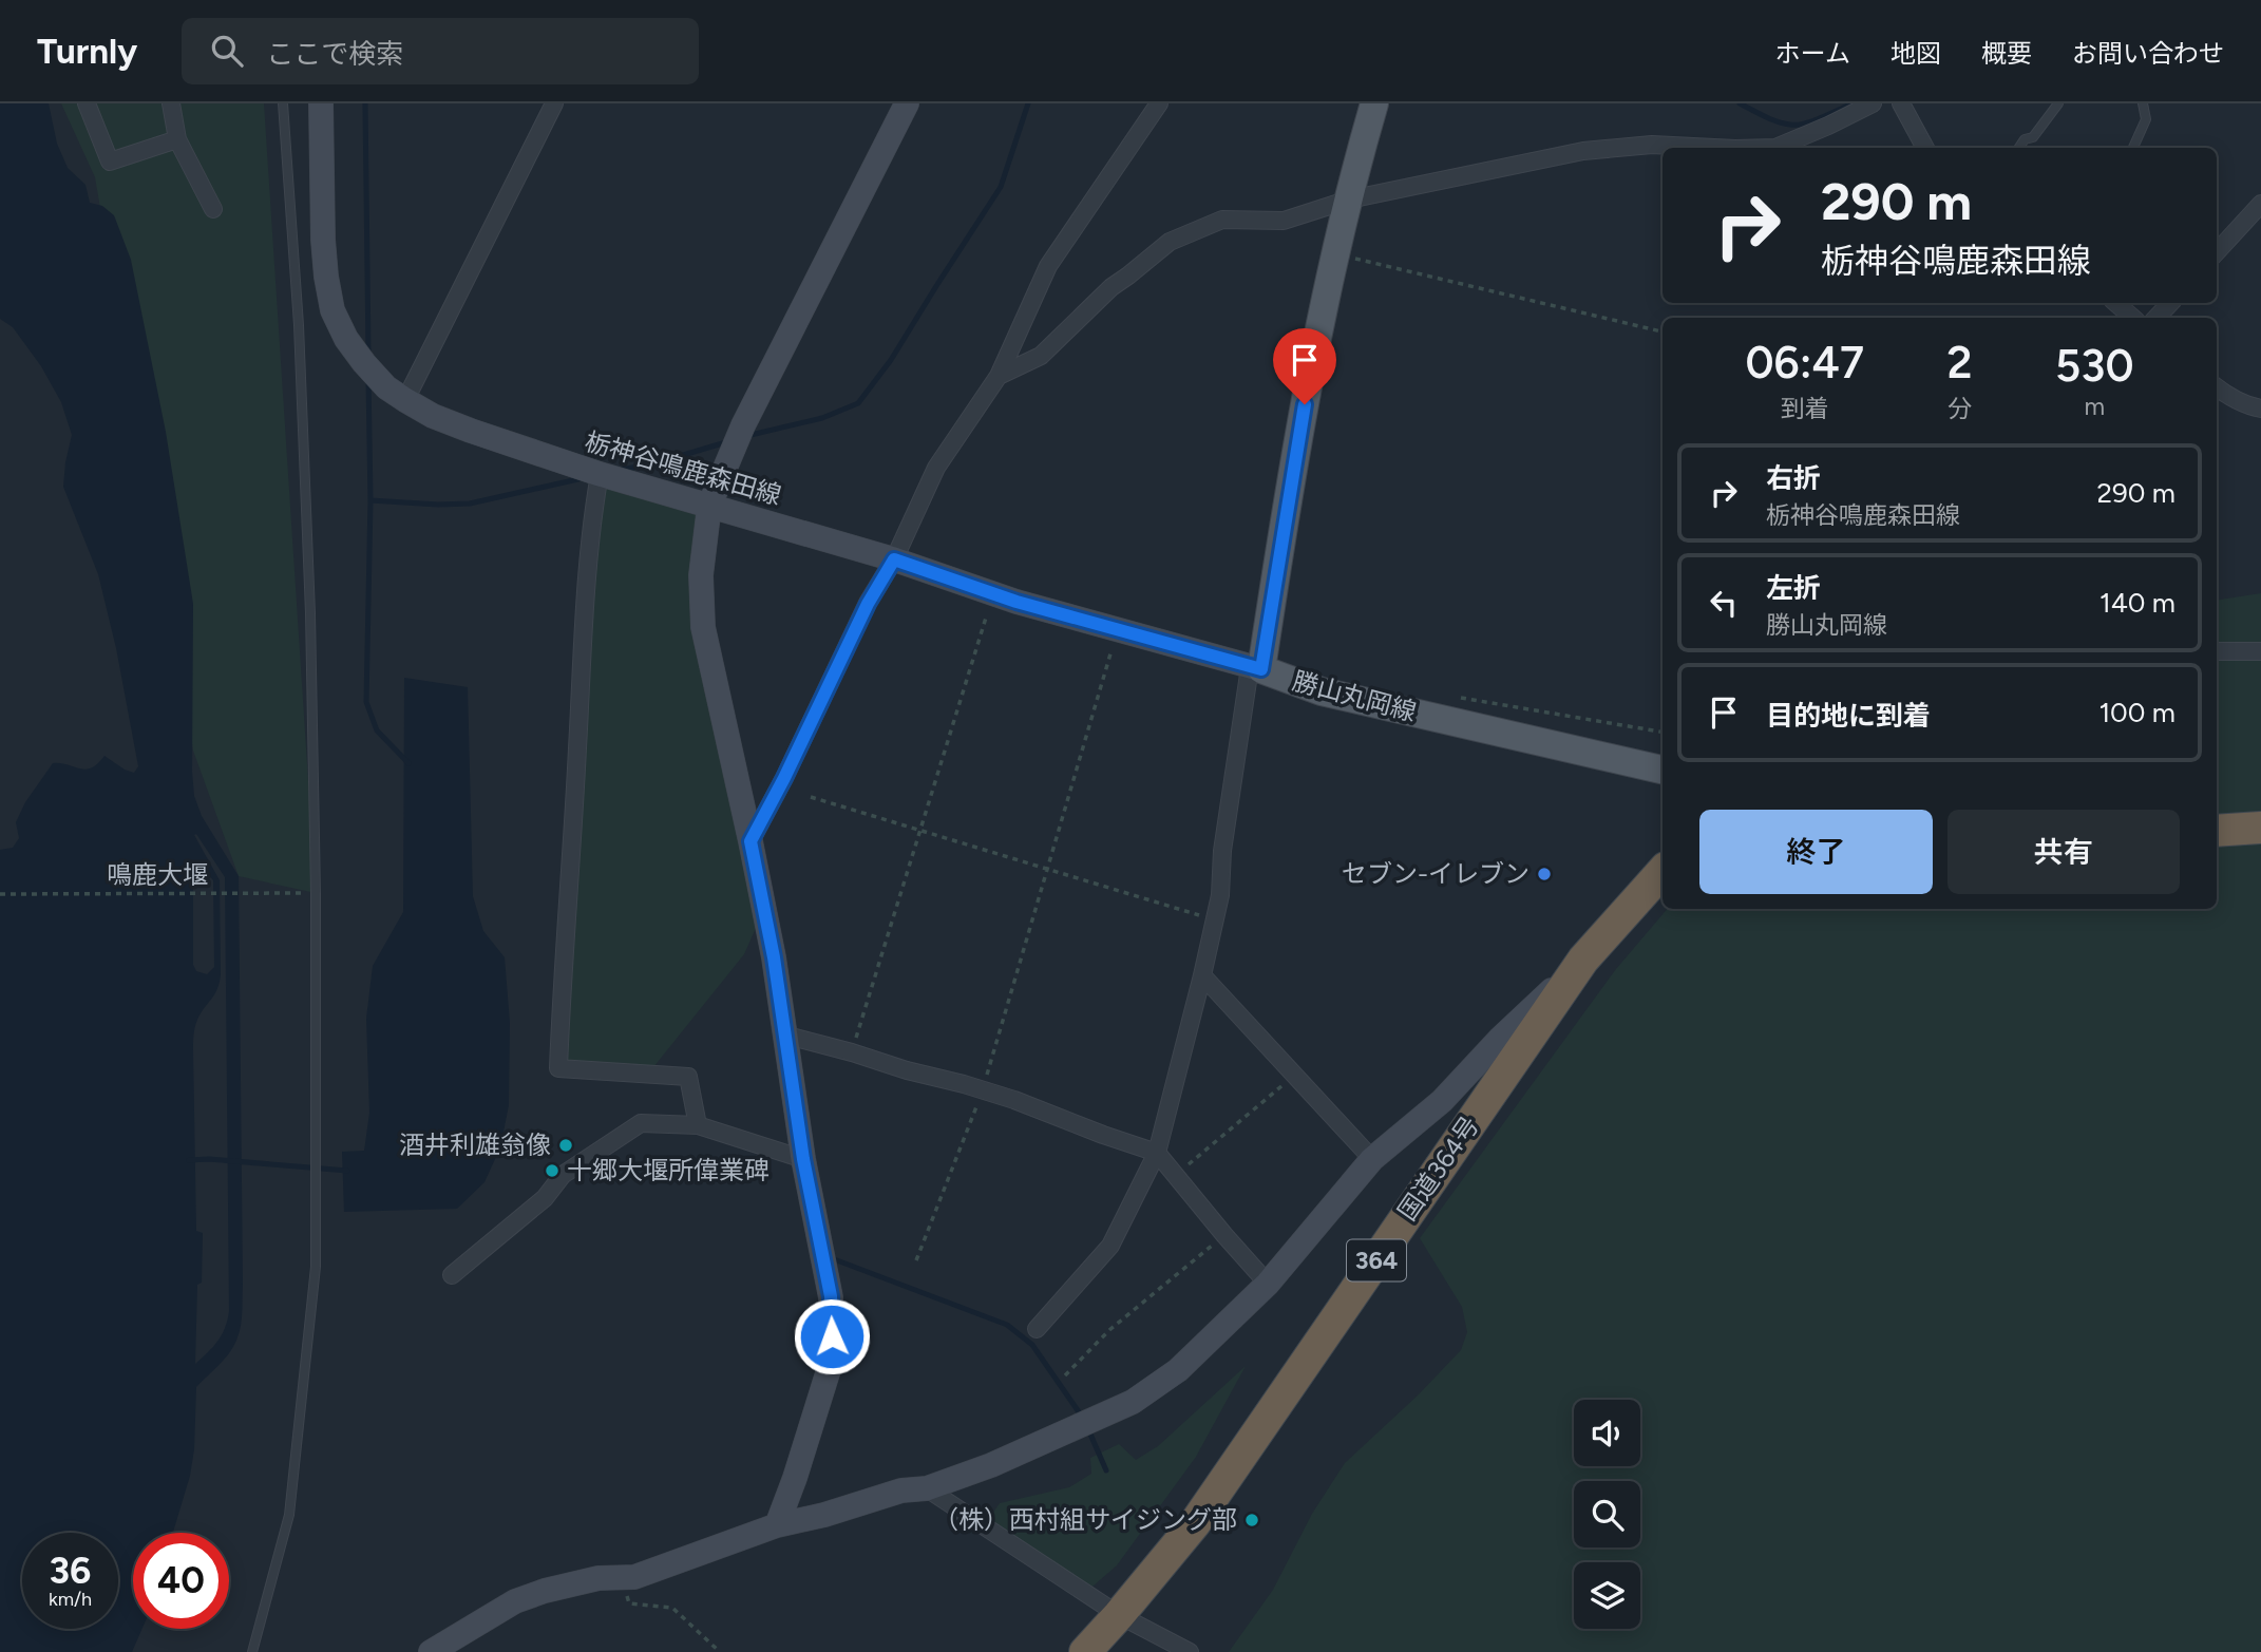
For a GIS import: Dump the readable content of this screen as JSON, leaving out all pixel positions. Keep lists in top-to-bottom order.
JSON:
{
  "streets": {
    "highway": ["国道364号", "364"],
    "main road": ["勝山丸岡線"],
    "street": ["栃神谷鳴鹿森田線"],
    "path": ["鳴鹿大堰"]
  },
  "crossings": [
    ["栃神谷鳴鹿森田線", "勝山丸岡線"]
  ],
  "places": [
    "セブン-イレブン",
    "酒井利雄翁像",
    "十郷大堰所偉業碑",
    "（株）西村組サイジング部"
  ],
  "page": {
    "header": "Turnly",
    "search": "ここで検索",
    "nav": [
      "ホーム",
      "地図",
      "概要",
      "お問い合わせ"
    ],
    "turn": ["290 m", "栃神谷鳴鹿森田線"],
    "eta": [
      "06:47",
      "到着",
      "2",
      "分",
      "530",
      "m"
    ],
    "list": [
      {
        "name": "右折",
        "note": "栃神谷鳴鹿森田線",
        "value": "290 m"
      },
      {
        "name": "左折",
        "note": "勝山丸岡線",
        "value": "140 m"
      },
      {
        "name": "目的地に到着",
        "value": "100 m"
      }
    ],
    "buttons": ["終了", "共有"],
    "speed": "36 km/h",
    "limit": "40"
  }
}
